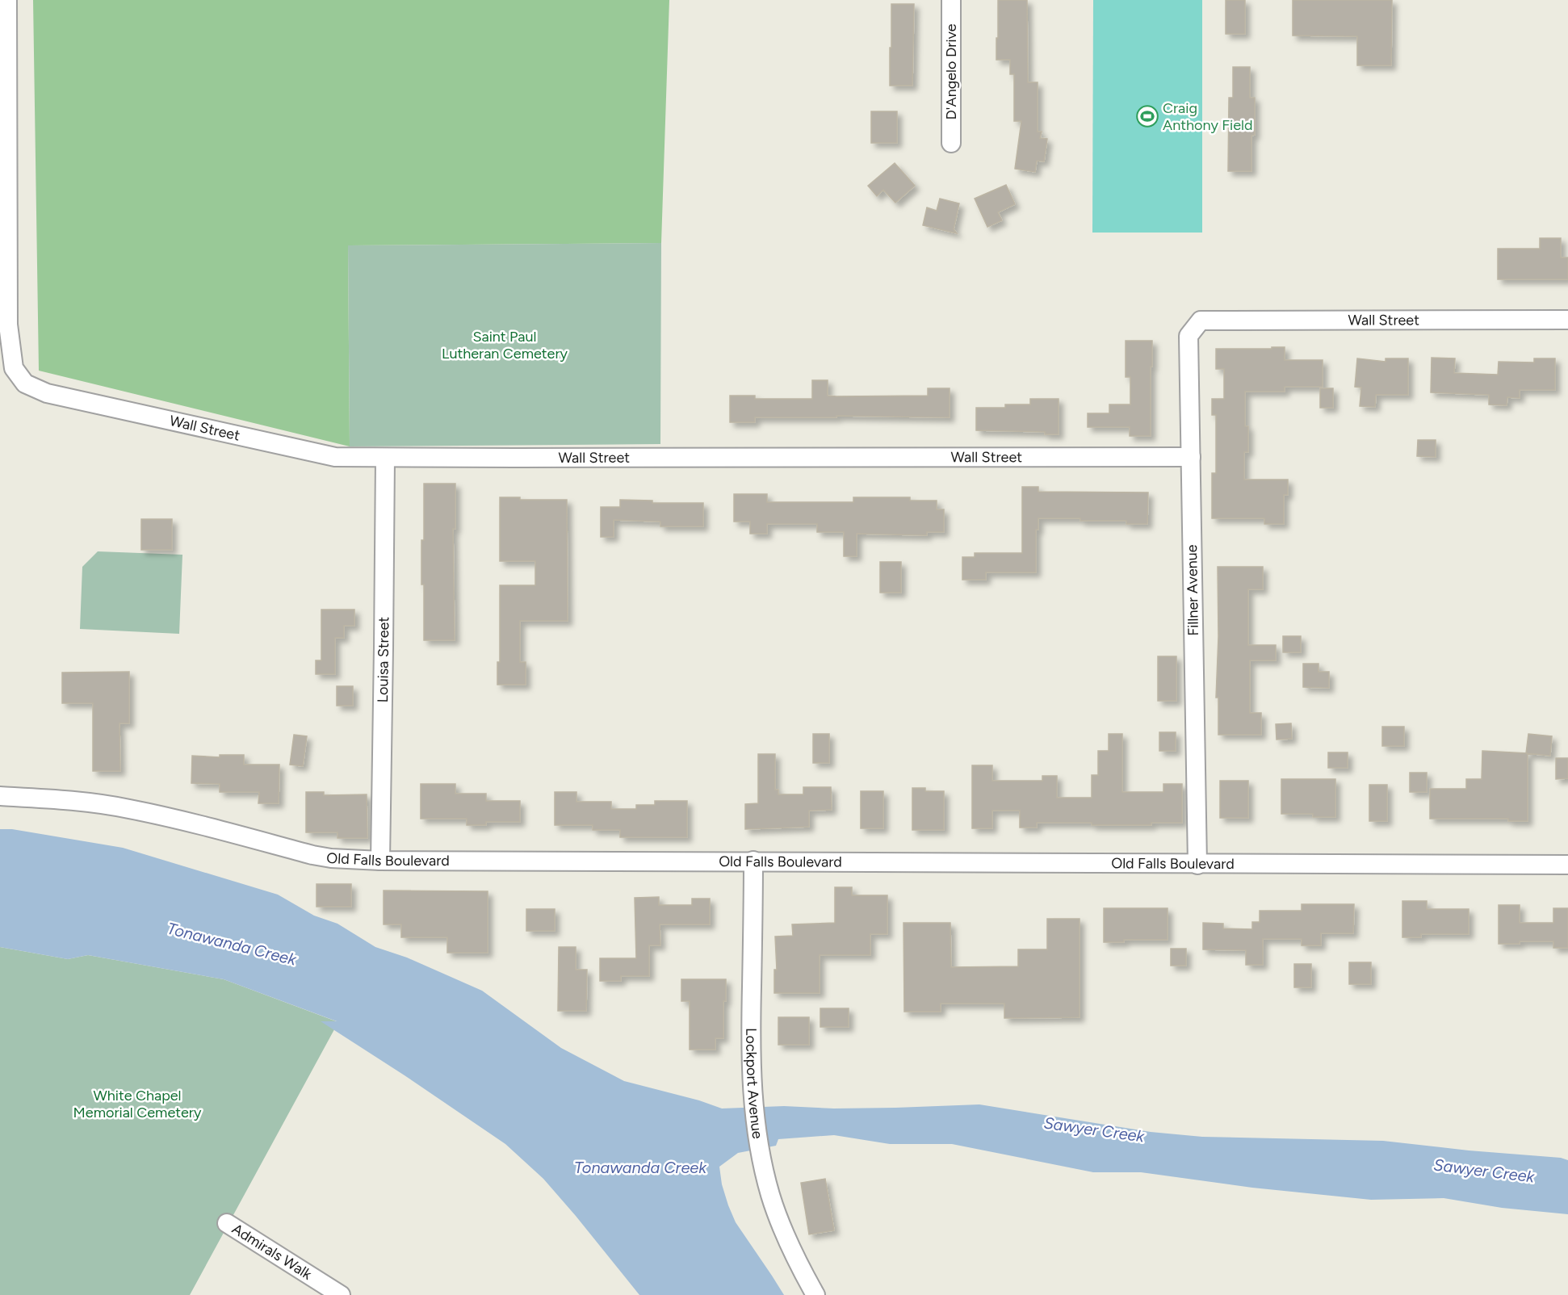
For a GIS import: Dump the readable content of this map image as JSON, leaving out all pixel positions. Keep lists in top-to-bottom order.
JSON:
{
  "streets": {
    "street": [
      "D'Angelo Drive",
      "Wall Street",
      "Fillner Avenue",
      "Louisa Street",
      "Old Falls Boulevard",
      "Lockport Avenue",
      "Admirals Walk"
    ]
  },
  "crossings": [
    ["Wall Street", "Fillner Avenue"],
    ["Wall Street", "Louisa Street"],
    ["Fillner Avenue", "Old Falls Boulevard"],
    ["Louisa Street", "Old Falls Boulevard"],
    ["Old Falls Boulevard", "Lockport Avenue"]
  ],
  "water": ["Tonawanda Creek", "Sawyer Creek"],
  "parks": ["Saint Paul Lutheran Cemetery", "White Chapel Memorial Cemetery"],
  "places": {
    "sports": ["Craig Anthony Field"]
  }
}
